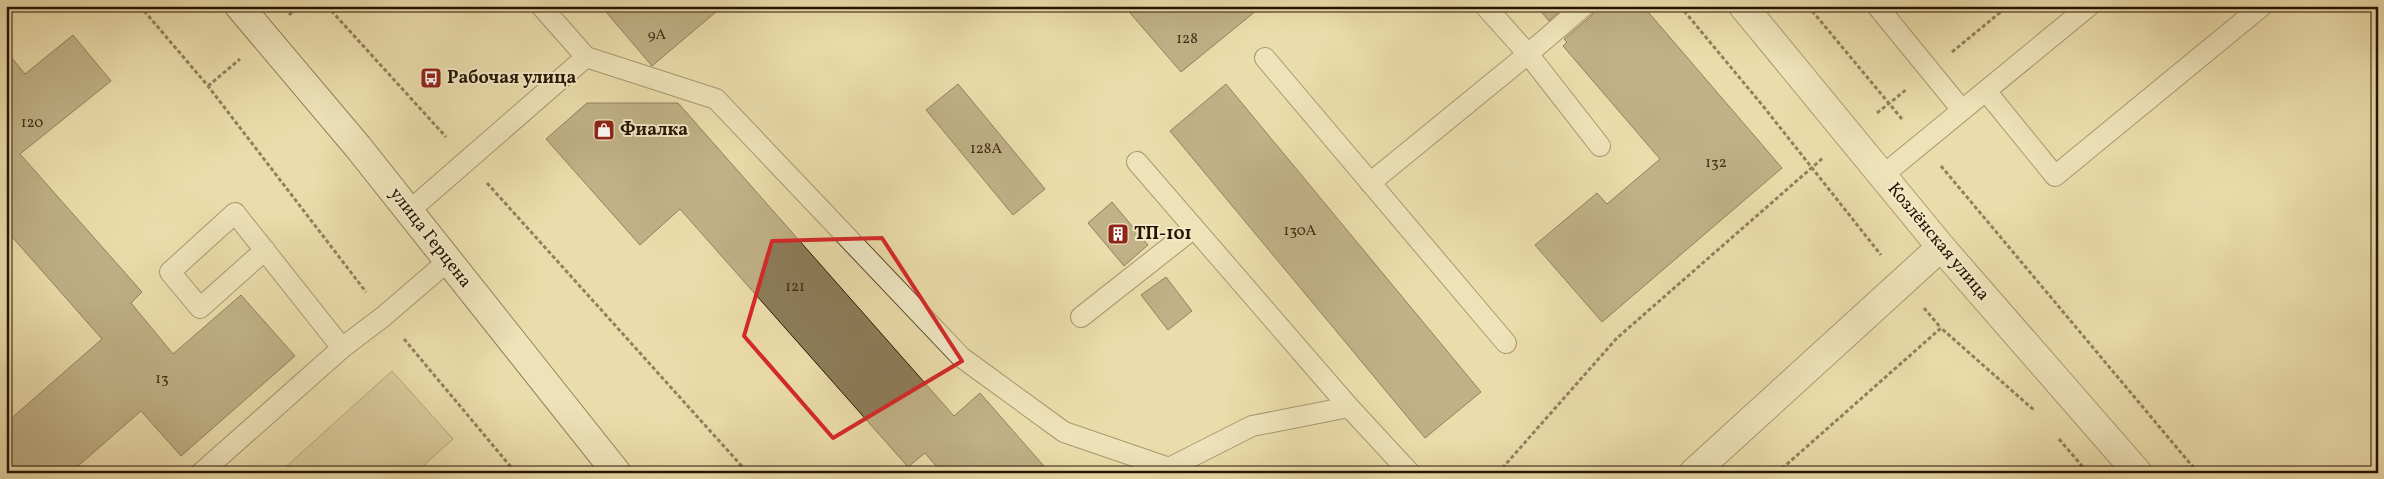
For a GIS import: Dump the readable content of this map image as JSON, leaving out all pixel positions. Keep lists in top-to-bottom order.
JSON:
{
  "streets": {
    "street": ["улица Герцена", "Козлёнская улица"]
  },
  "places": {
    "bus stop": ["Рабочая улица"],
    "shop": ["Фиалка"],
    "building": ["ТП-101"]
  },
  "house_numbers": [
    "9А",
    "128",
    "120",
    "128А",
    "132",
    "130А",
    "121",
    "13"
  ]
}
